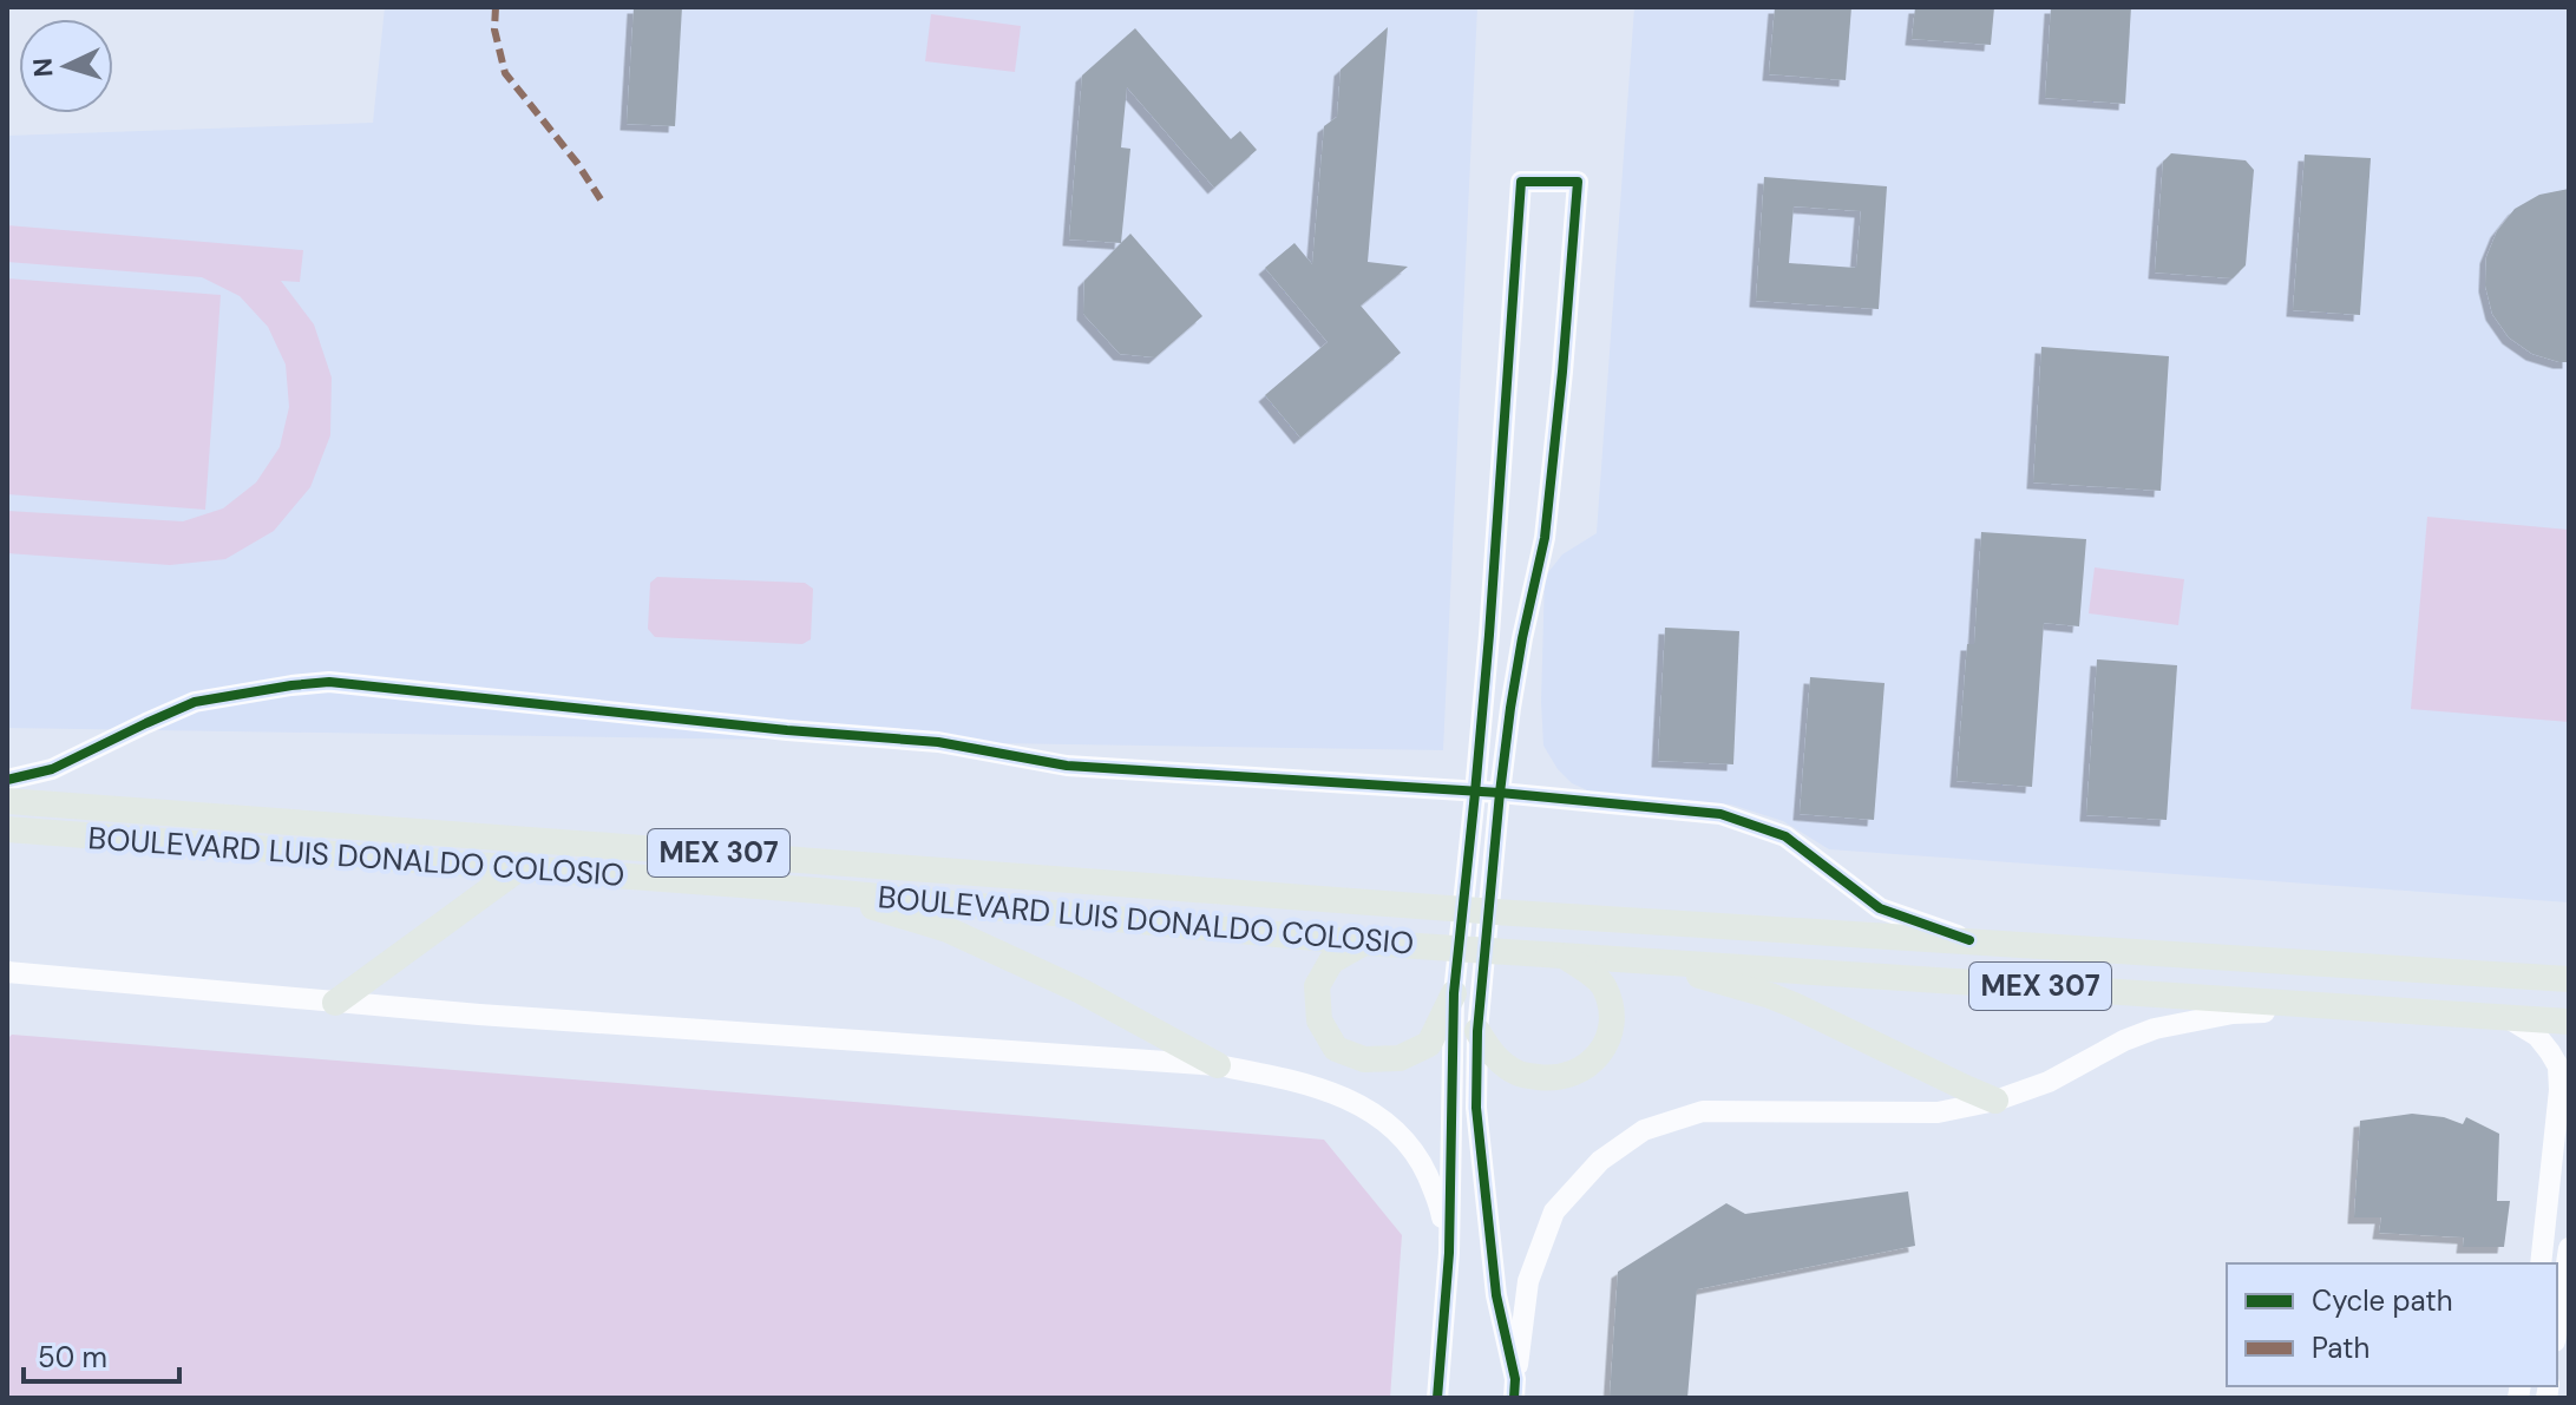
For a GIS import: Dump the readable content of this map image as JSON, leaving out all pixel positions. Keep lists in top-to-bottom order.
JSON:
{
  "streets": {
    "main road": ["MEX 307", "BOULEVARD LUIS DONALDO COLOSIO"]
  },
  "legend": ["Cycle path", "Path"],
  "scale_bar": "50 m",
  "north": "left"
}
